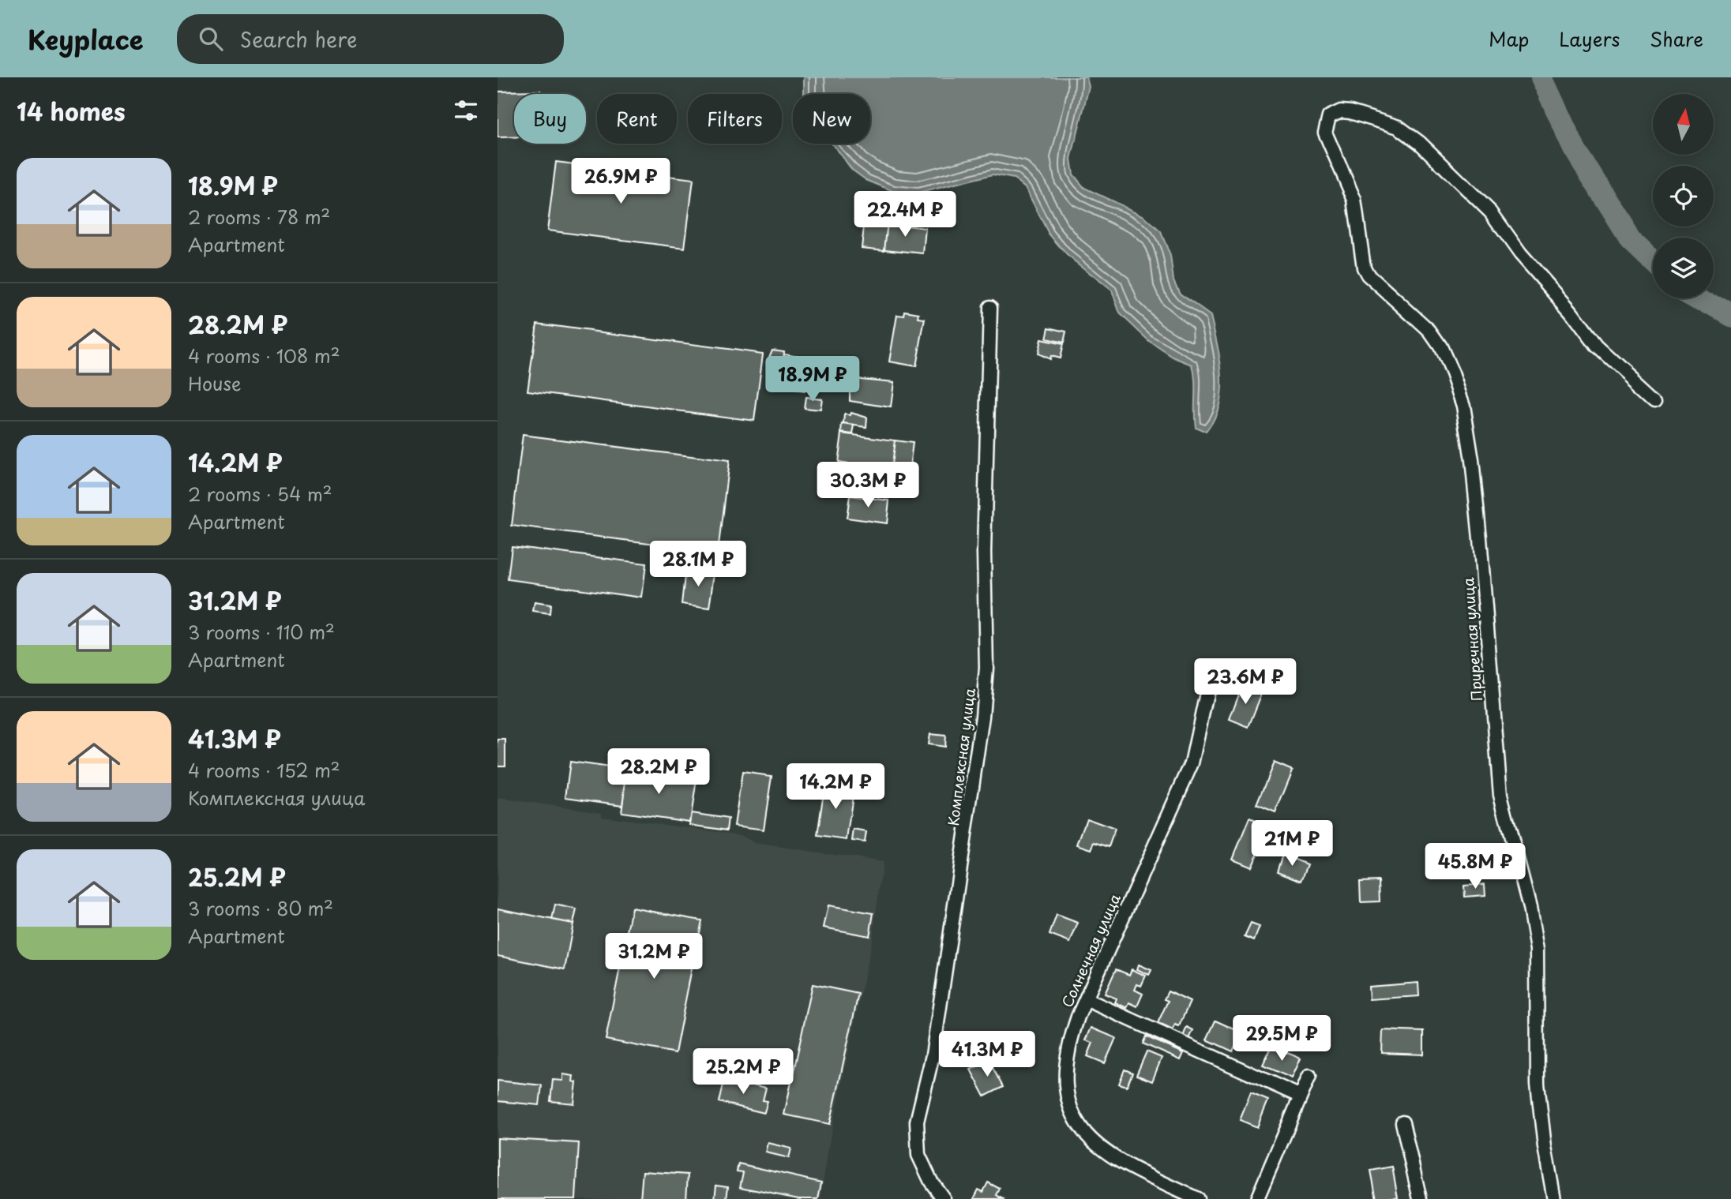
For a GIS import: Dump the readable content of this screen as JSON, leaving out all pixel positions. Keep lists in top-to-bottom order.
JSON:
{
  "streets": {
    "street": ["Приречная улица", "Комплексная улица", "Солнечная улица"]
  },
  "north": "top",
  "page": {
    "header": "Keyplace",
    "search": "Search here",
    "nav": ["Map", "Layers", "Share"],
    "heading": "14 homes",
    "chip": [
      "Buy",
      "Rent",
      "Filters",
      "New"
    ],
    "list": [
      {
        "name": "18.9M ₽",
        "note": "2 rooms · 78 m² · Apartment"
      },
      {
        "name": "28.2M ₽",
        "note": "4 rooms · 108 m² · House"
      },
      {
        "name": "14.2M ₽",
        "note": "2 rooms · 54 m² · Apartment"
      },
      {
        "name": "31.2M ₽",
        "note": "3 rooms · 110 m² · Apartment"
      },
      {
        "name": "41.3M ₽",
        "note": "4 rooms · 152 m² · Комплексная улица"
      },
      {
        "name": "25.2M ₽",
        "note": "3 rooms · 80 m² · Apartment"
      }
    ],
    "price": [
      "26.9M ₽",
      "22.4M ₽",
      "18.9M ₽",
      "30.3M ₽",
      "28.1M ₽",
      "23.6M ₽",
      "28.2M ₽",
      "14.2M ₽",
      "21M ₽",
      "45.8M ₽",
      "31.2M ₽",
      "29.5M ₽",
      "41.3M ₽",
      "25.2M ₽"
    ]
  }
}
